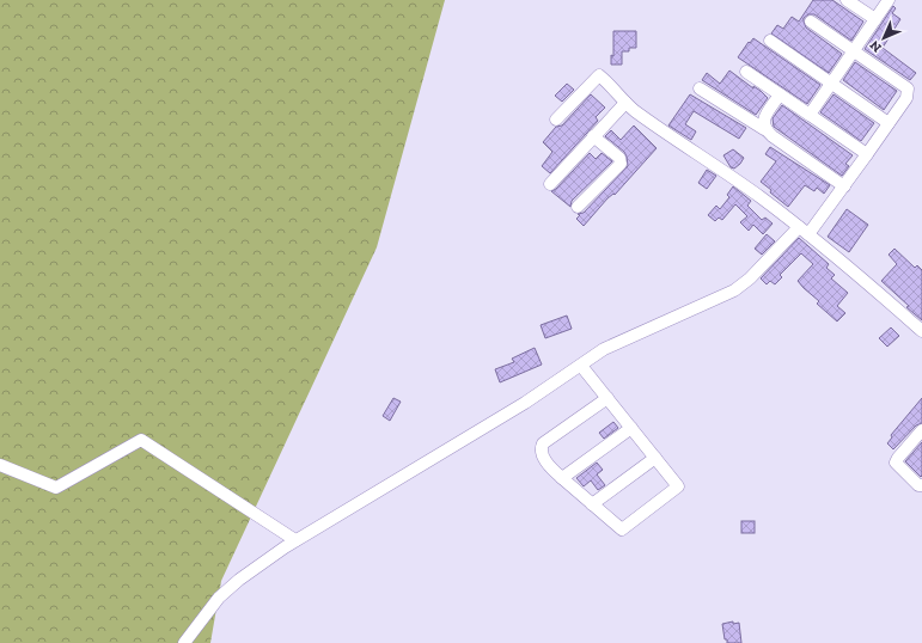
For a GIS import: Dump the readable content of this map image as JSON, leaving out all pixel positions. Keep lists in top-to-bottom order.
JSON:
{
  "north": "bottom left"
}
